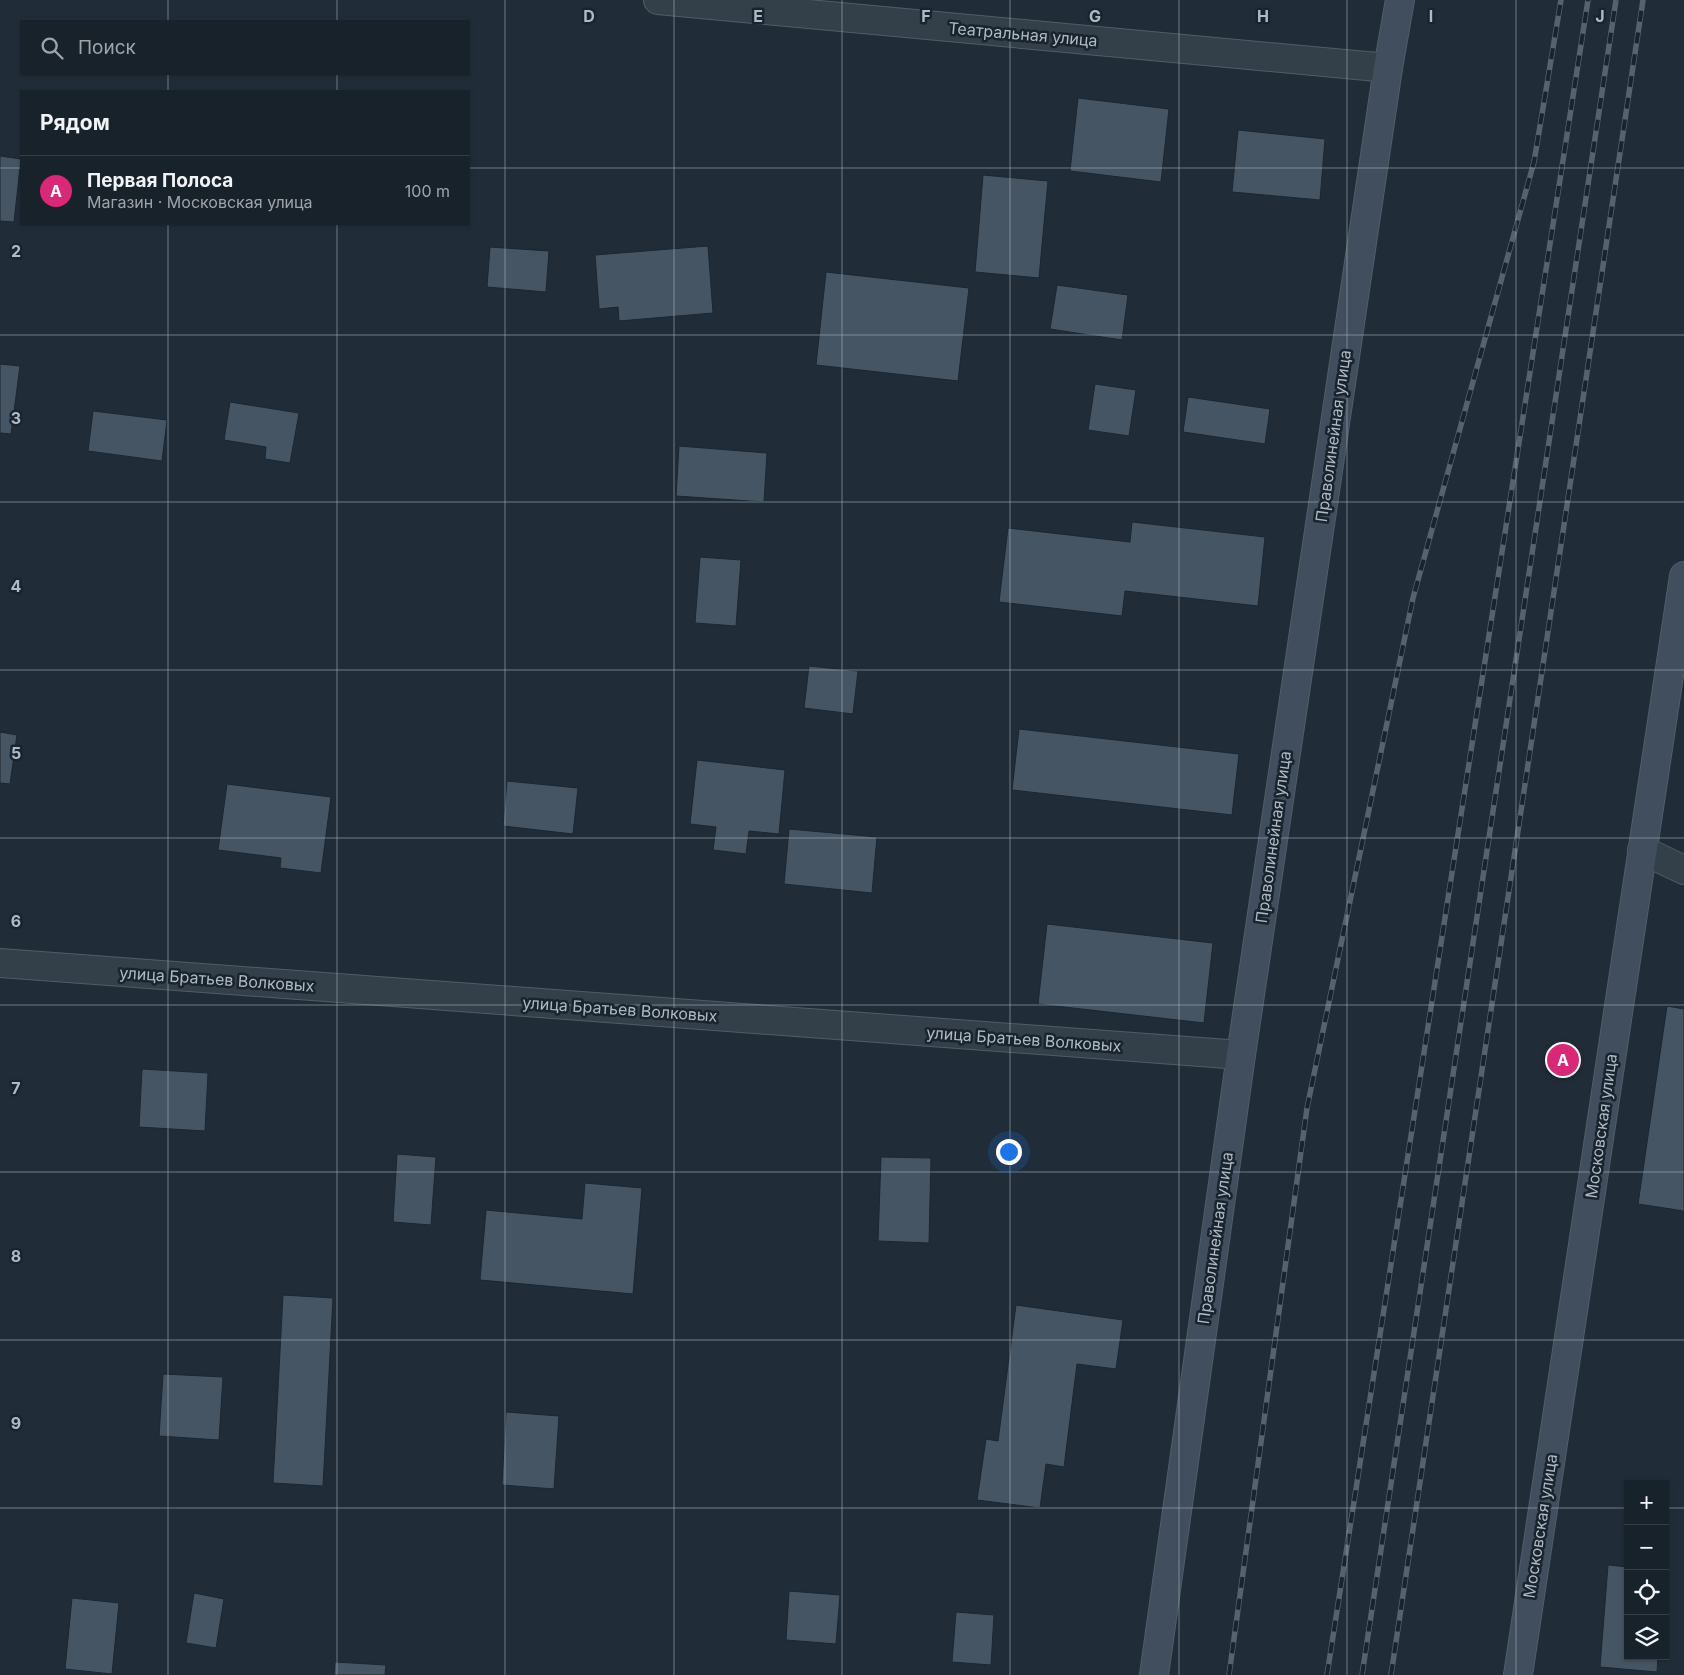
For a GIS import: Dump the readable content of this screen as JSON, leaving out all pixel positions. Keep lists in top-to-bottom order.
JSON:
{
  "streets": {
    "main road": ["Праволинейная улица", "Московская улица"],
    "street": ["Театральная улица", "улица Братьев Волковых"]
  },
  "crossings": [
    ["Театральная улица", "Праволинейная улица"],
    ["Праволинейная улица", "улица Братьев Волковых"]
  ],
  "page": {
    "search": "Поиск",
    "heading": "Рядом",
    "list": [
      {
        "mark": "A",
        "name": "Первая Полоса",
        "note": "Магазин · Московская улица",
        "value": "100 m"
      }
    ],
    "pins": "A",
    "map_buttons": ["+", "−"]
  },
  "grid": {
    "columns": [
      "D",
      "E",
      "F",
      "G",
      "H",
      "I",
      "J"
    ],
    "rows": [
      "2",
      "3",
      "4",
      "5",
      "6",
      "7",
      "8",
      "9"
    ]
  }
}
